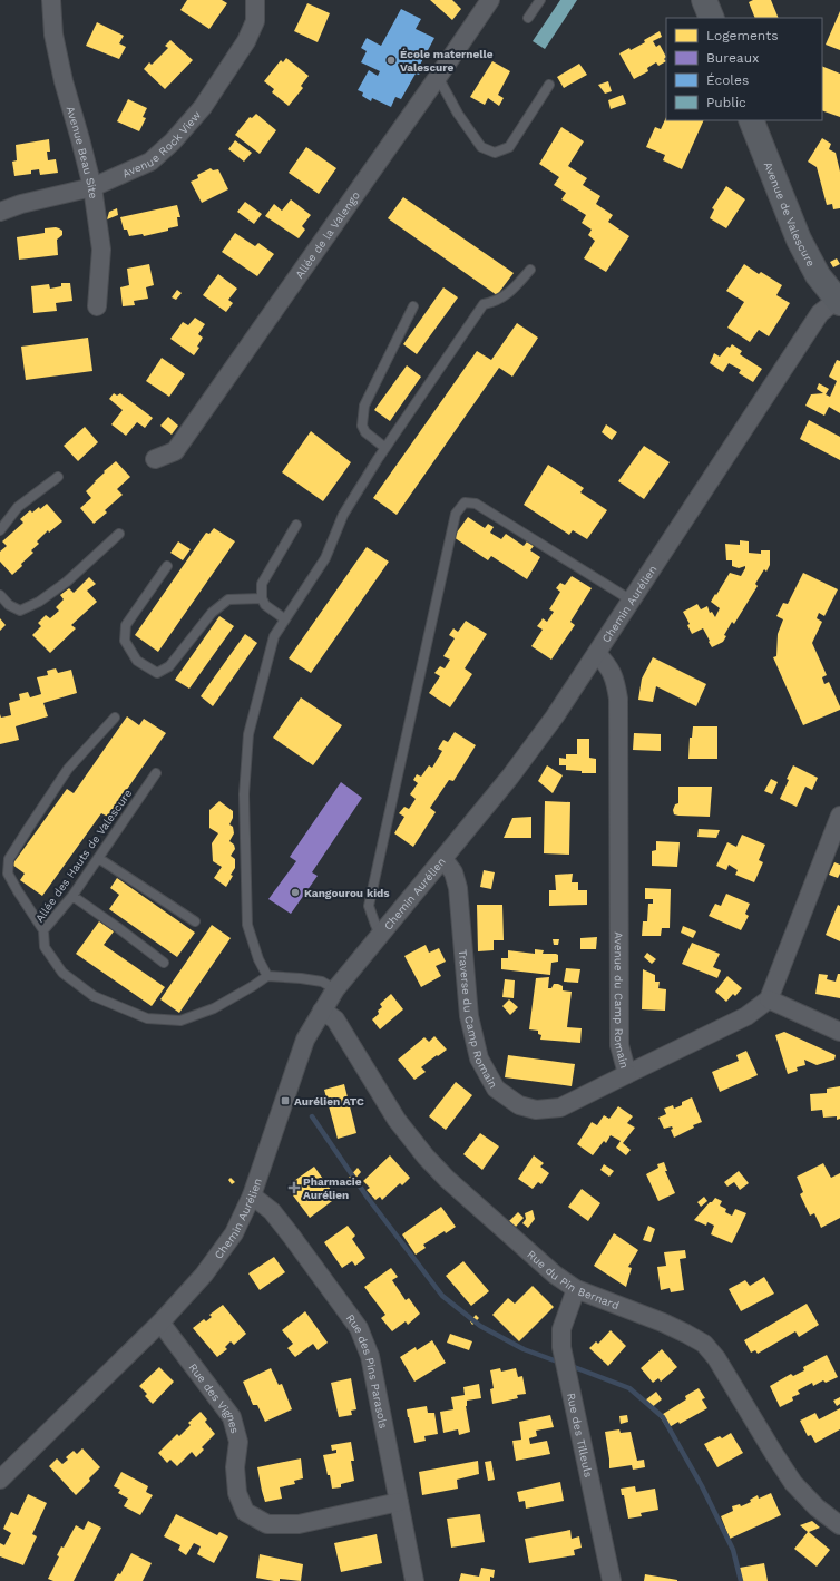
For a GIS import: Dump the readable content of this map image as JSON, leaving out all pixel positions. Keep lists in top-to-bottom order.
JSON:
{
  "streets": {
    "main road": ["Avenue de Valescure"],
    "street": [
      "Avenue Rock View",
      "Avenue Beau Site",
      "Allée de la Valengo",
      "Chemin Aurélien",
      "Avenue du Camp Romain",
      "Traverse du Camp Romain",
      "Rue du Pin Bernard",
      "Rue des Pins Parasols",
      "Rue des Vignes",
      "Rue des Tilleuls"
    ],
    "lane": ["Allée des Hauts de Valescure"]
  },
  "crossings": [
    ["Avenue Rock View", "Avenue Beau Site"],
    ["Avenue de Valescure", "Chemin Aurélien"],
    ["Chemin Aurélien", "Avenue du Camp Romain"],
    ["Chemin Aurélien", "Traverse du Camp Romain"],
    ["Chemin Aurélien", "Rue du Pin Bernard"],
    ["Chemin Aurélien", "Rue des Pins Parasols"],
    ["Chemin Aurélien", "Rue des Vignes"],
    ["Avenue du Camp Romain", "Traverse du Camp Romain"],
    ["Rue du Pin Bernard", "Rue des Tilleuls"],
    ["Rue des Pins Parasols", "Rue des Vignes"]
  ],
  "places": {
    "other": ["École maternelle Valescure", "Kangourou kids"],
    "transit": ["Aurélien ATC"],
    "health": ["Pharmacie Aurélien"]
  },
  "legend": [
    "Logements",
    "Bureaux",
    "Écoles",
    "Public"
  ]
}
